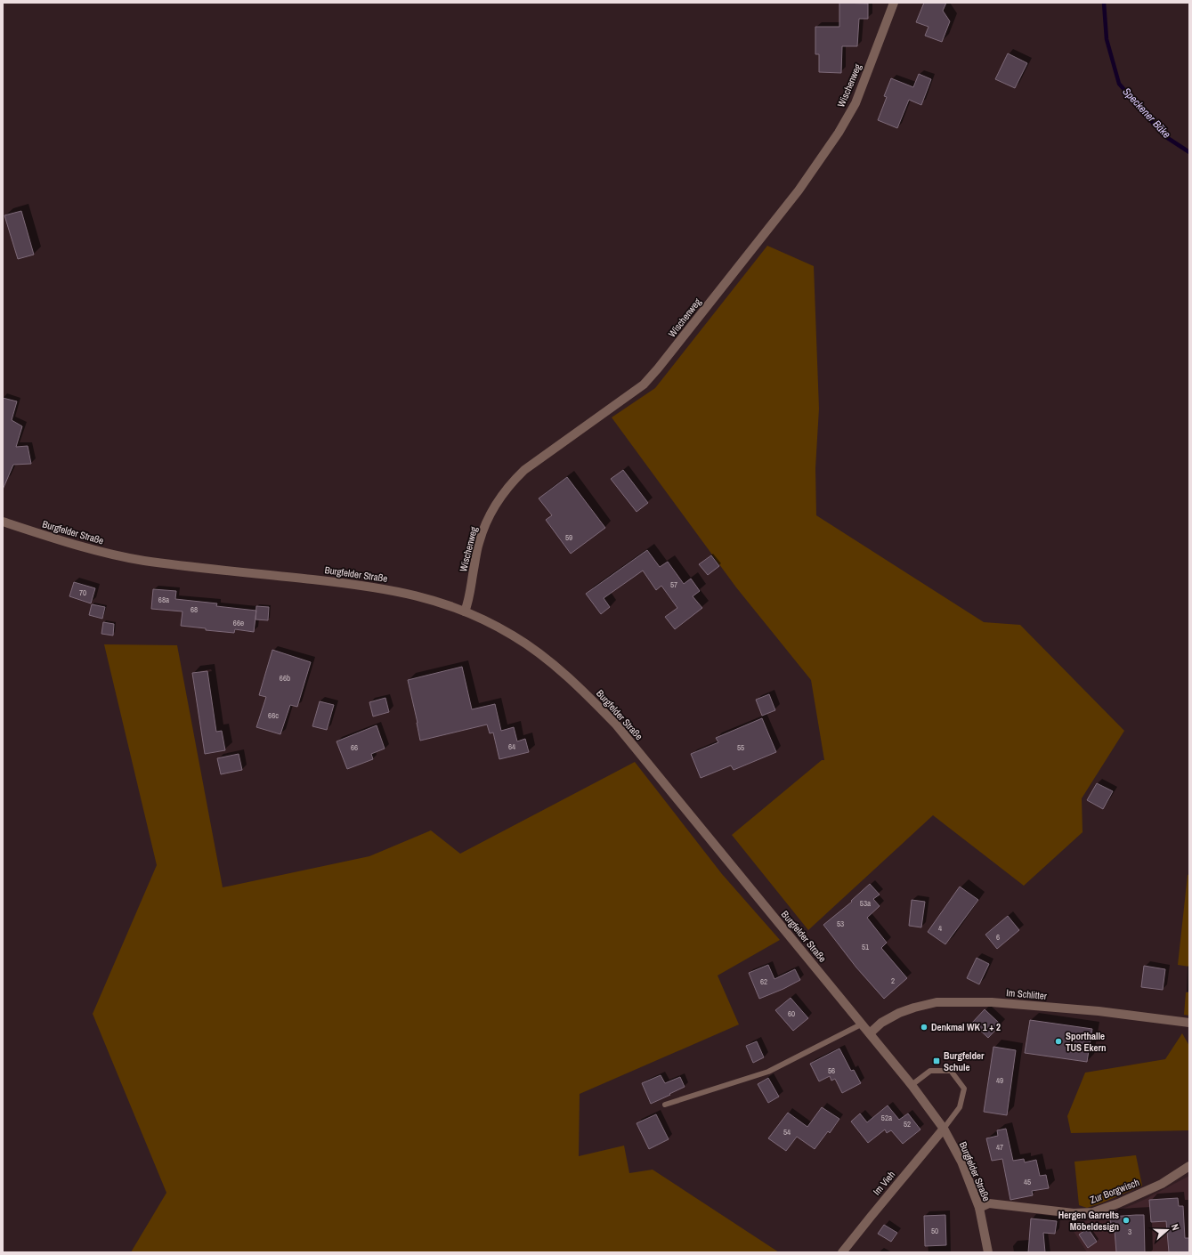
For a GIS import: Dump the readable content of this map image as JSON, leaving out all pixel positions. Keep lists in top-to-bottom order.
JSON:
{
  "streets": {
    "street": [
      "Wischenweg",
      "Burgfelder Straße",
      "Im Schlitter",
      "Im Vieh",
      "Zur Borgwisch"
    ]
  },
  "crossings": [
    ["Wischenweg", "Burgfelder Straße"],
    ["Burgfelder Straße", "Im Schlitter"],
    ["Burgfelder Straße", "Im Vieh"],
    ["Burgfelder Straße", "Zur Borgwisch"]
  ],
  "water": ["Speckener Bäke"],
  "places": {
    "other": ["Denkmal WK 1 + 2", "Sporthalle TUS Ekern", "Hergen Garrelts Möbeldesign"],
    "transit": ["Burgfelder Schule"]
  },
  "house_numbers": [
    "59",
    "57",
    "70",
    "68a",
    "68",
    "66e",
    "66b",
    "66c",
    "64",
    "66",
    "55",
    "53a",
    "53",
    "4",
    "6",
    "51",
    "2",
    "62",
    "60",
    "56",
    "49",
    "52a",
    "52",
    "54",
    "47",
    "45",
    "50",
    "3"
  ],
  "north": "right"
}
